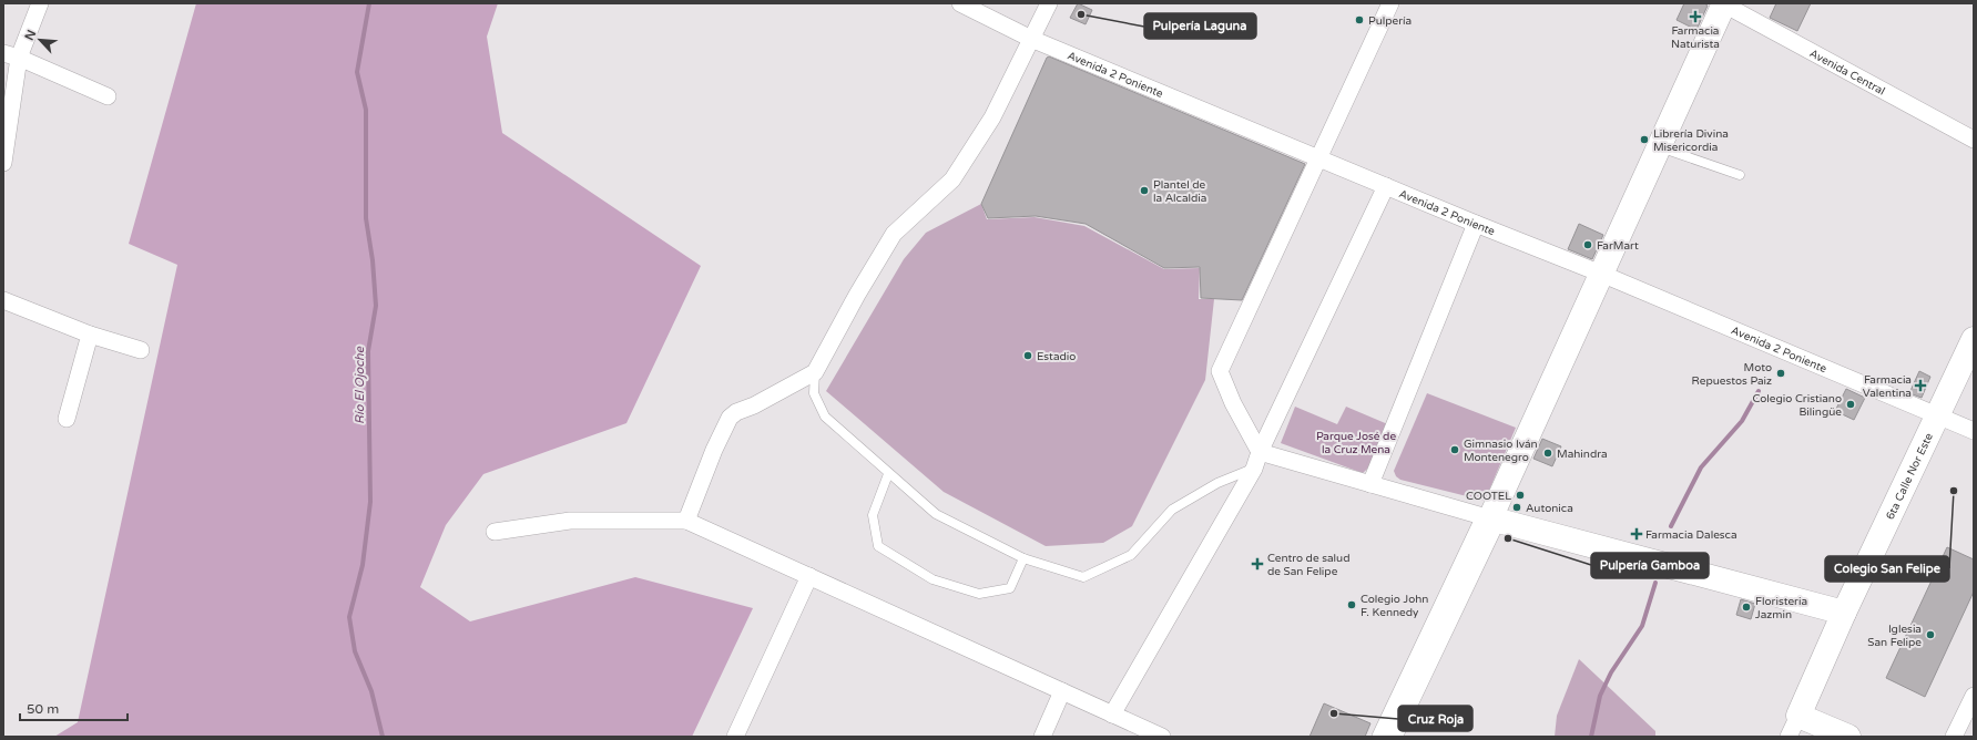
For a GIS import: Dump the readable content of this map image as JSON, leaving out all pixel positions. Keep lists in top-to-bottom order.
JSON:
{
  "streets": {
    "street": ["Avenida Central", "Avenida 2 Poniente", "6ta Calle Nor Este"]
  },
  "crossings": [
    ["Avenida 2 Poniente", "6ta Calle Nor Este"]
  ],
  "water": ["Río El Ojoche"],
  "parks": ["Parque José de la Cruz Mena"],
  "places": {
    "other": [
      "Pulpería Laguna",
      "Pulpería",
      "Librería Divina Misericordia",
      "Plantel de la Alcaldia",
      "FarMart",
      "Estadio",
      "Moto Repuestos Paiz",
      "Colegio Cristiano Bilingüe",
      "Gimnasio Iván Montenegro",
      "Mahindra",
      "Colegio San Felipe",
      "COOTEL",
      "Autonica",
      "Pulpería Gamboa",
      "Colegio John F. Kennedy",
      "Floristeria Jazmin",
      "Iglesia San Felipe",
      "Cruz Roja"
    ],
    "health": [
      "Farmacia Naturista",
      "Farmacia Valentina",
      "Farmacia Dalesca",
      "Centro de salud de San Felipe"
    ]
  },
  "scale_bar": "50 m",
  "north": "top left"
}
